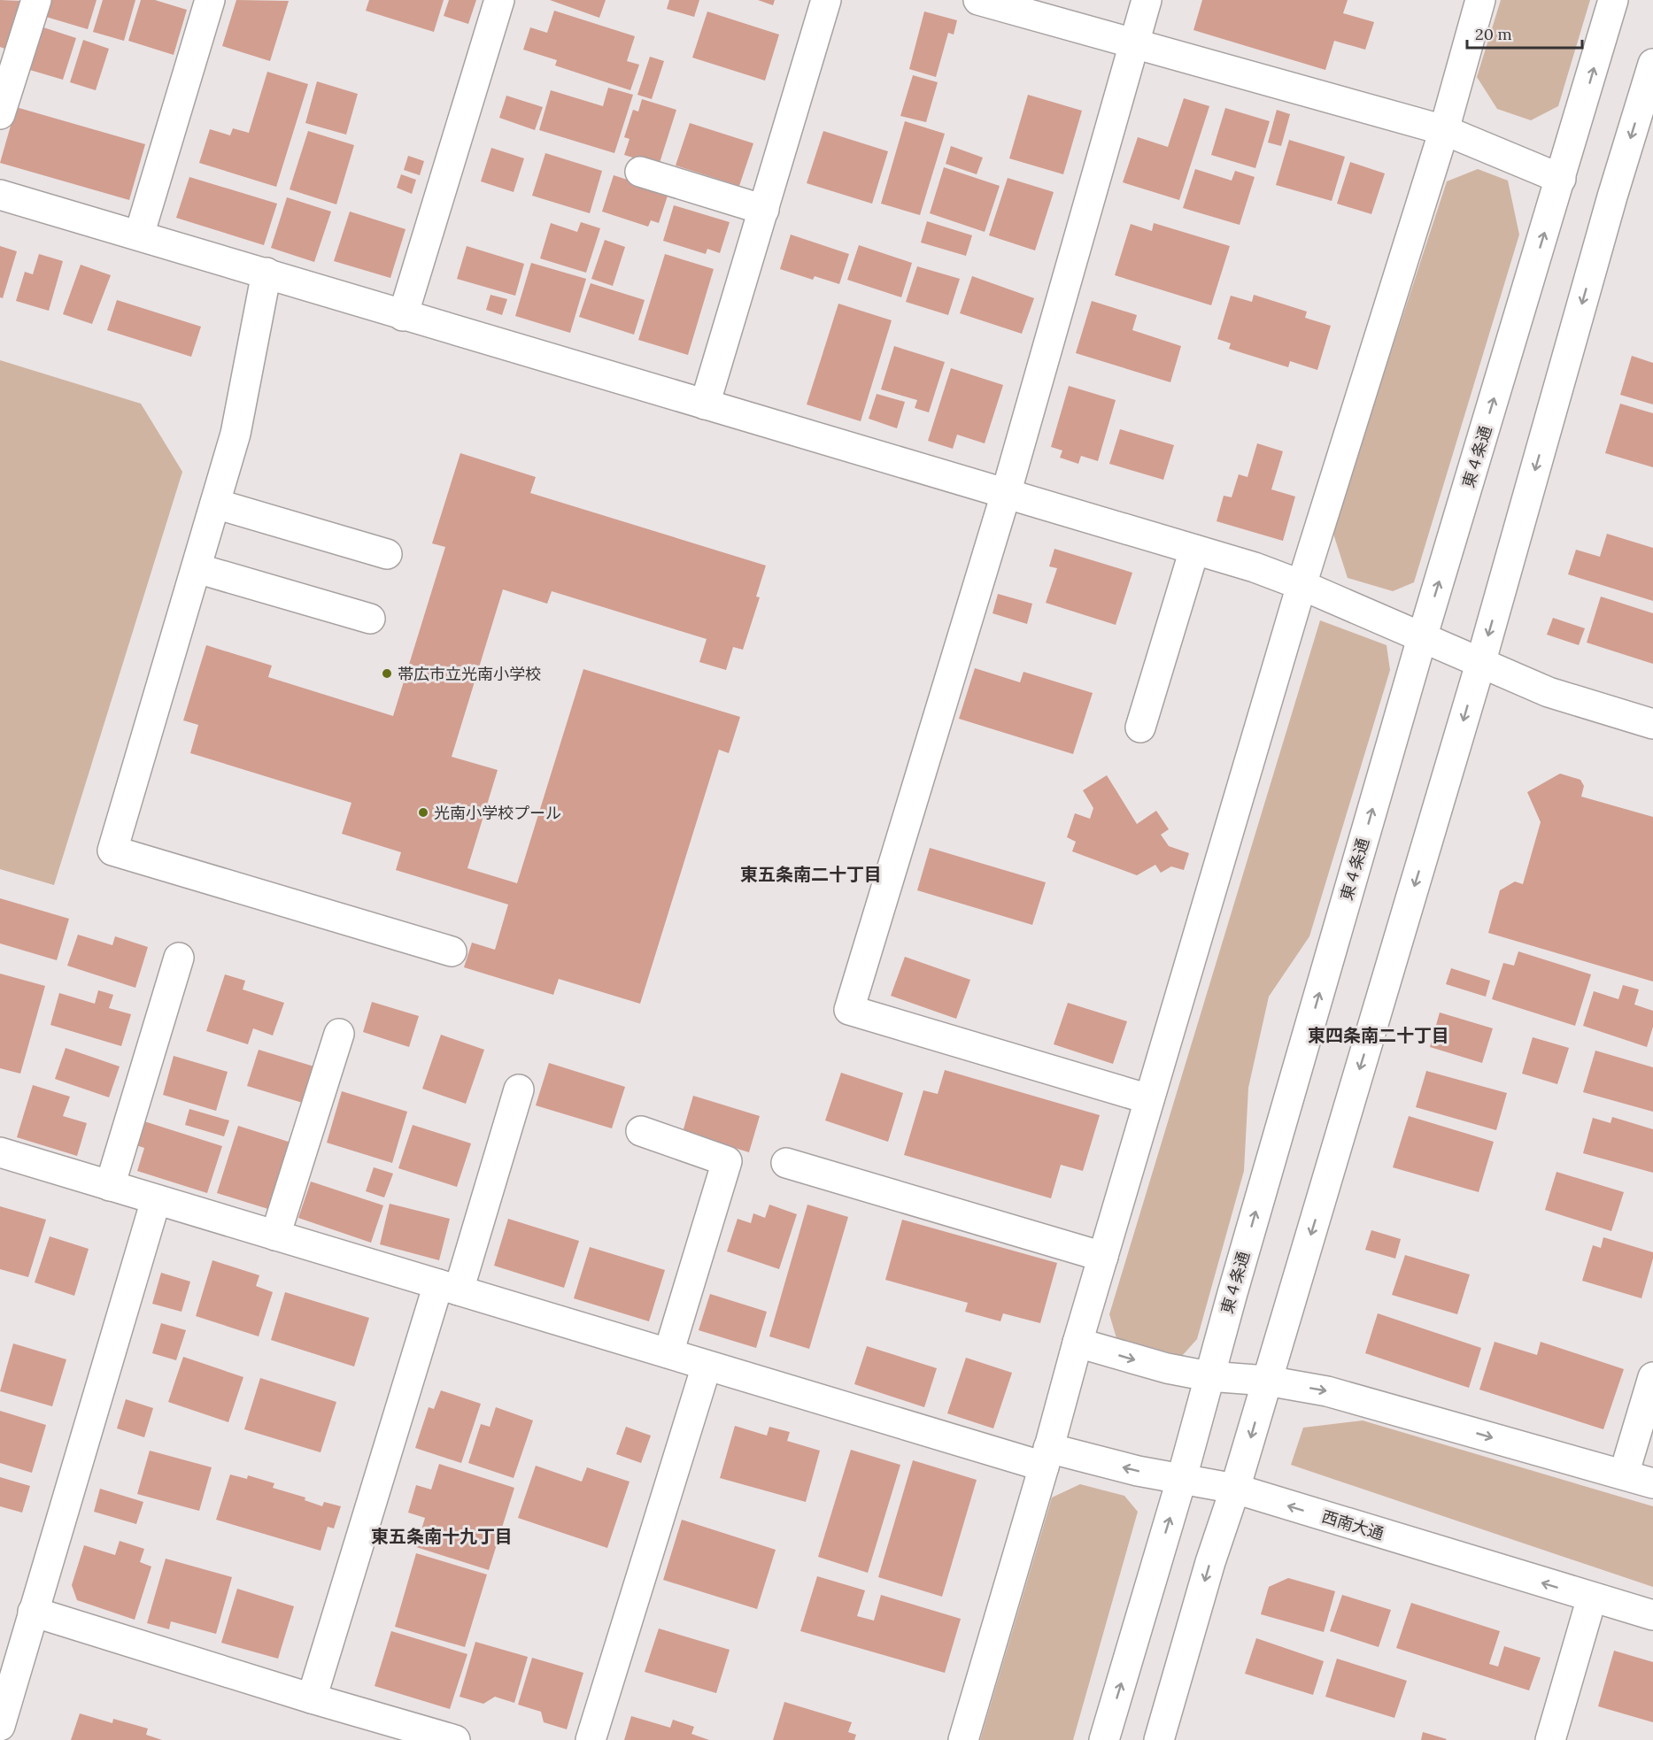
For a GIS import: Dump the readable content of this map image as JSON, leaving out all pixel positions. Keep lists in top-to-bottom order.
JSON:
{
  "streets": {
    "street": ["東４条通", "西南大通"]
  },
  "crossings": [
    ["東４条通", "西南大通"]
  ],
  "districts": ["東五条南二十丁目", "東四条南二十丁目", "東五条南十九丁目"],
  "places": ["帯広市立光南小学校", "光南小学校プール"],
  "scale_bar": "20 m"
}
